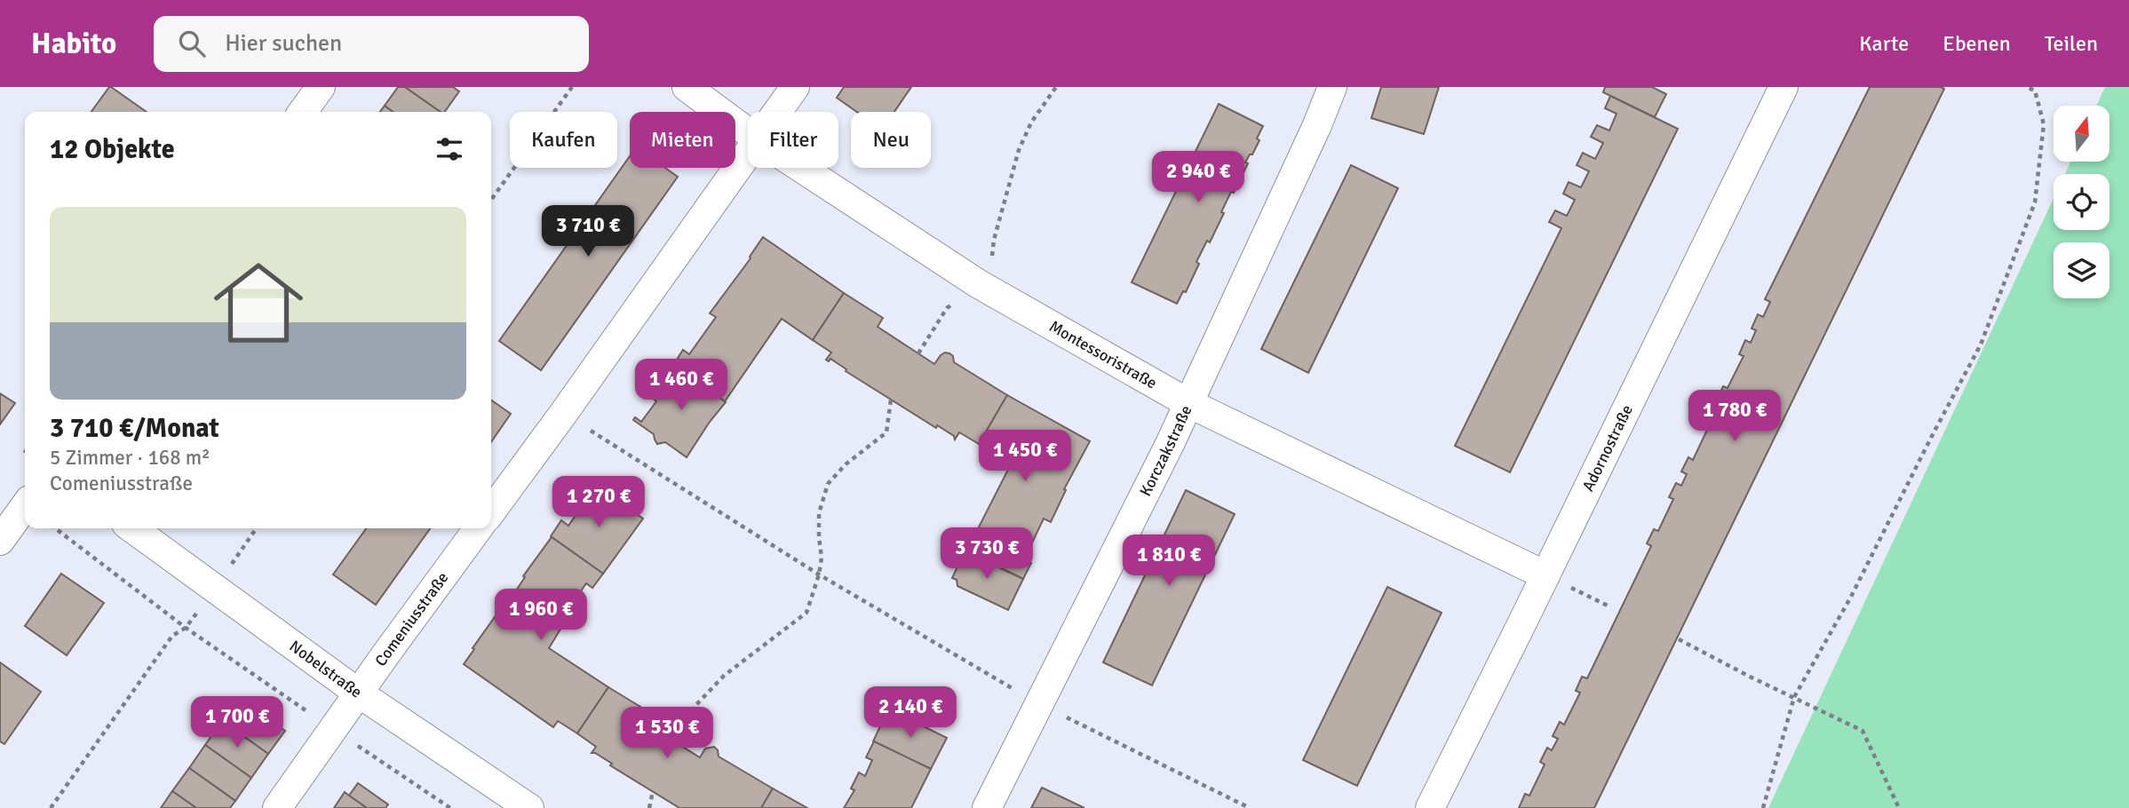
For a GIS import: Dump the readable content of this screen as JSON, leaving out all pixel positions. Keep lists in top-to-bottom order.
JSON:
{
  "streets": {
    "street": [
      "Montessoristraße",
      "Adornostraße",
      "Korczakstraße",
      "Comeniusstraße",
      "Nobelstraße"
    ]
  },
  "crossings": [
    ["Montessoristraße", "Adornostraße"],
    ["Montessoristraße", "Korczakstraße"],
    ["Comeniusstraße", "Nobelstraße"]
  ],
  "north": "top",
  "page": {
    "header": "Habito",
    "search": "Hier suchen",
    "nav": ["Karte", "Ebenen", "Teilen"],
    "chip": [
      "Kaufen",
      "Mieten",
      "Filter",
      "Neu"
    ],
    "heading": "12 Objekte",
    "price": [
      "2 940 €",
      "3 710 €",
      "1 460 €",
      "1 780 €",
      "1 450 €",
      "1 270 €",
      "3 730 €",
      "1 810 €",
      "1 960 €",
      "2 140 €",
      "1 700 €",
      "1 530 €"
    ],
    "list": [
      {
        "name": "3 710 €/Monat",
        "note": "5 Zimmer · 168 m² · Comeniusstraße"
      }
    ]
  }
}
